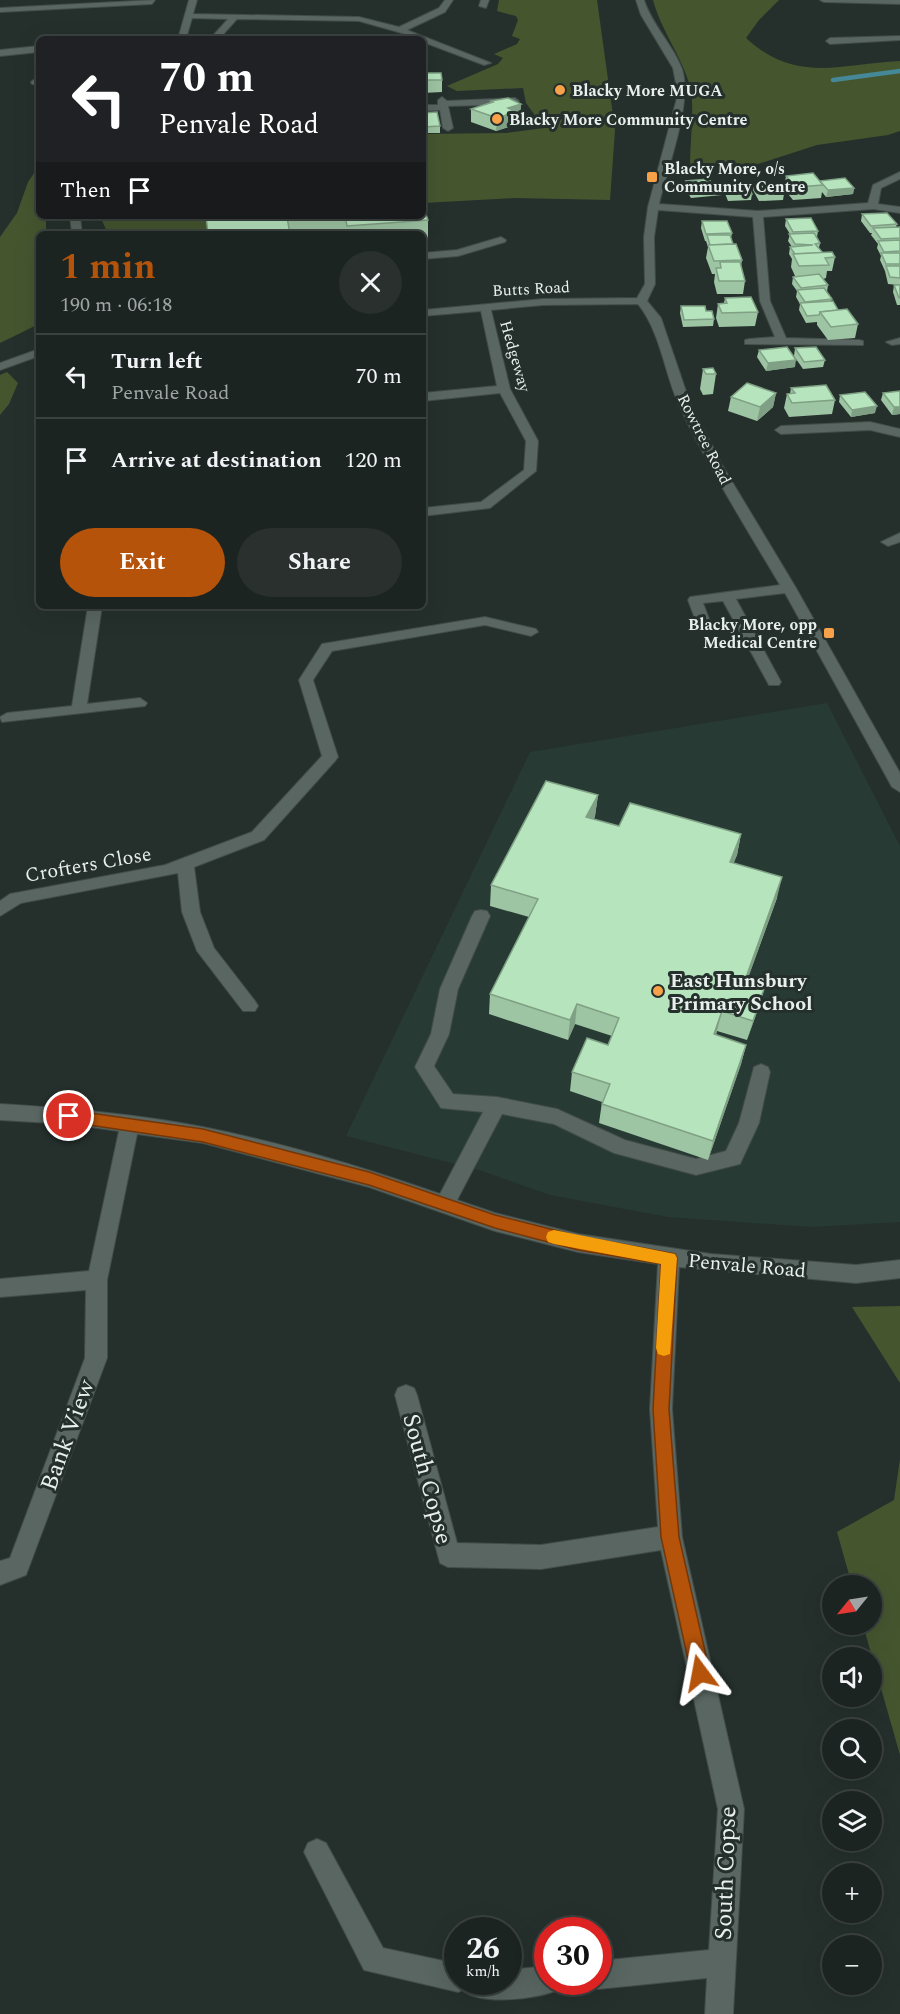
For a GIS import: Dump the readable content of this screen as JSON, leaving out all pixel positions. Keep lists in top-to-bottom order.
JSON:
{
  "streets": {
    "street": [
      "Butts Road",
      "Hedgeway",
      "Rowtree Road",
      "Crofters Close",
      "Penvale Road",
      "Bank View",
      "South Copse"
    ]
  },
  "crossings": [
    ["Butts Road", "Hedgeway"],
    ["Butts Road", "Rowtree Road"],
    ["Penvale Road", "Bank View"],
    ["Penvale Road", "South Copse"]
  ],
  "places": {
    "other": ["Blacky More MUGA", "Blacky More Community Centre", "East Hunsbury Primary School"],
    "transit": ["Blacky More, o/s Community Centre", "Blacky More, opp Medical Centre"]
  },
  "north": "bottom left",
  "page": {
    "turn": ["70 m", "Penvale Road"],
    "then": "Then",
    "heading": ["1 min", "190 m · 06:18"],
    "list": [
      {
        "name": "Turn left",
        "note": "Penvale Road",
        "value": "70 m"
      },
      {
        "name": "Arrive at destination",
        "value": "120 m"
      }
    ],
    "buttons": ["Exit", "Share"],
    "map_buttons": ["+", "−"],
    "speed": "26 km/h",
    "limit": "30"
  }
}
